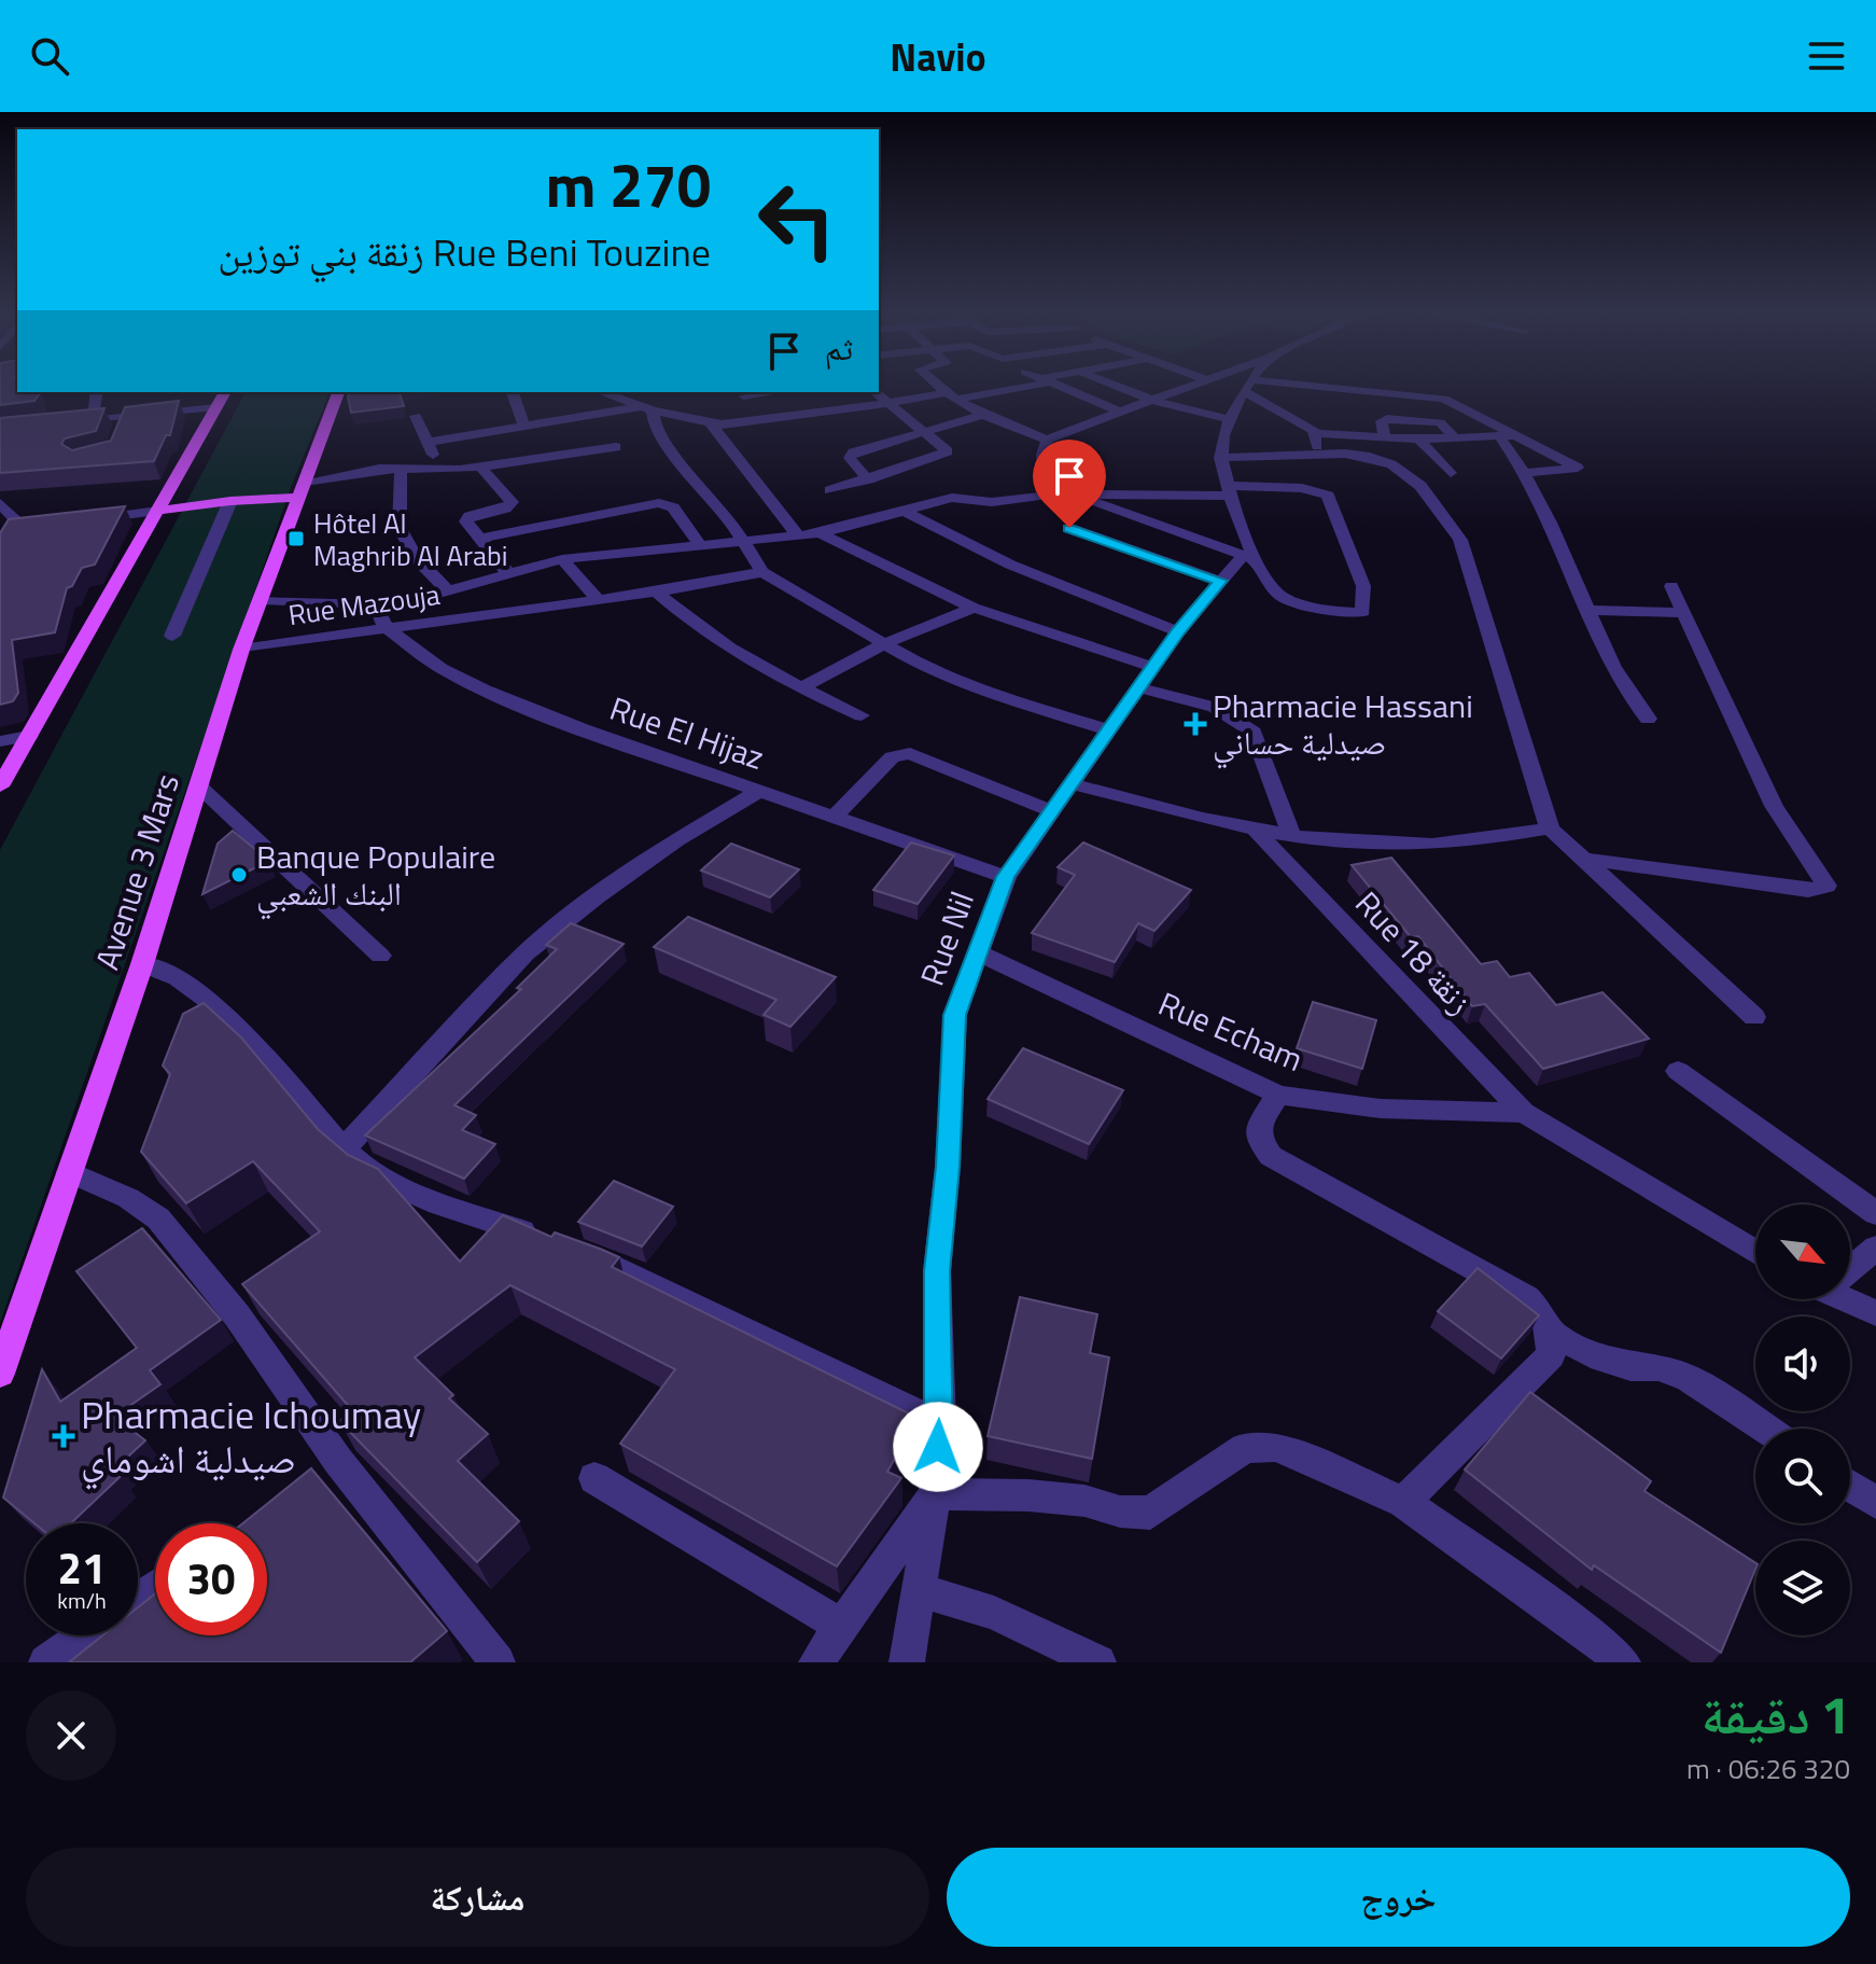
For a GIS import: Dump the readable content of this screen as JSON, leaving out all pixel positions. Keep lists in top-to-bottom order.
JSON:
{
  "streets": {
    "main road": ["Avenue 3 Mars"],
    "street": [
      "Rue Mazouja",
      "Rue El Hijaz",
      "Rue Nil",
      "Rue 18 زنقة",
      "Rue Echam"
    ]
  },
  "crossings": [
    ["Rue Mazouja", "Rue El Hijaz"],
    ["Rue Mazouja", "Avenue 3 Mars"],
    ["Rue El Hijaz", "Rue Nil"],
    ["Rue Nil", "Rue Echam"],
    ["Rue 18 زنقة", "Rue Echam"]
  ],
  "places": {
    "transit": ["Hôtel Al Maghrib Al Arabi"],
    "health": ["Pharmacie Hassani صيدلية حساني", "Pharmacie Ichoumay صيدلية اشوماي"],
    "other": ["Banque Populaire البنك الشعبي"]
  },
  "north": "bottom right",
  "page": {
    "header": "Navio",
    "turn": ["270 m", "Rue Beni Touzine زنقة بني توزين"],
    "then": "ثم",
    "speed": "21 km/h",
    "limit": "30",
    "heading": ["1 دقيقة", "320 m · 06:26"],
    "buttons": ["خروج", "مشاركة"]
  }
}
